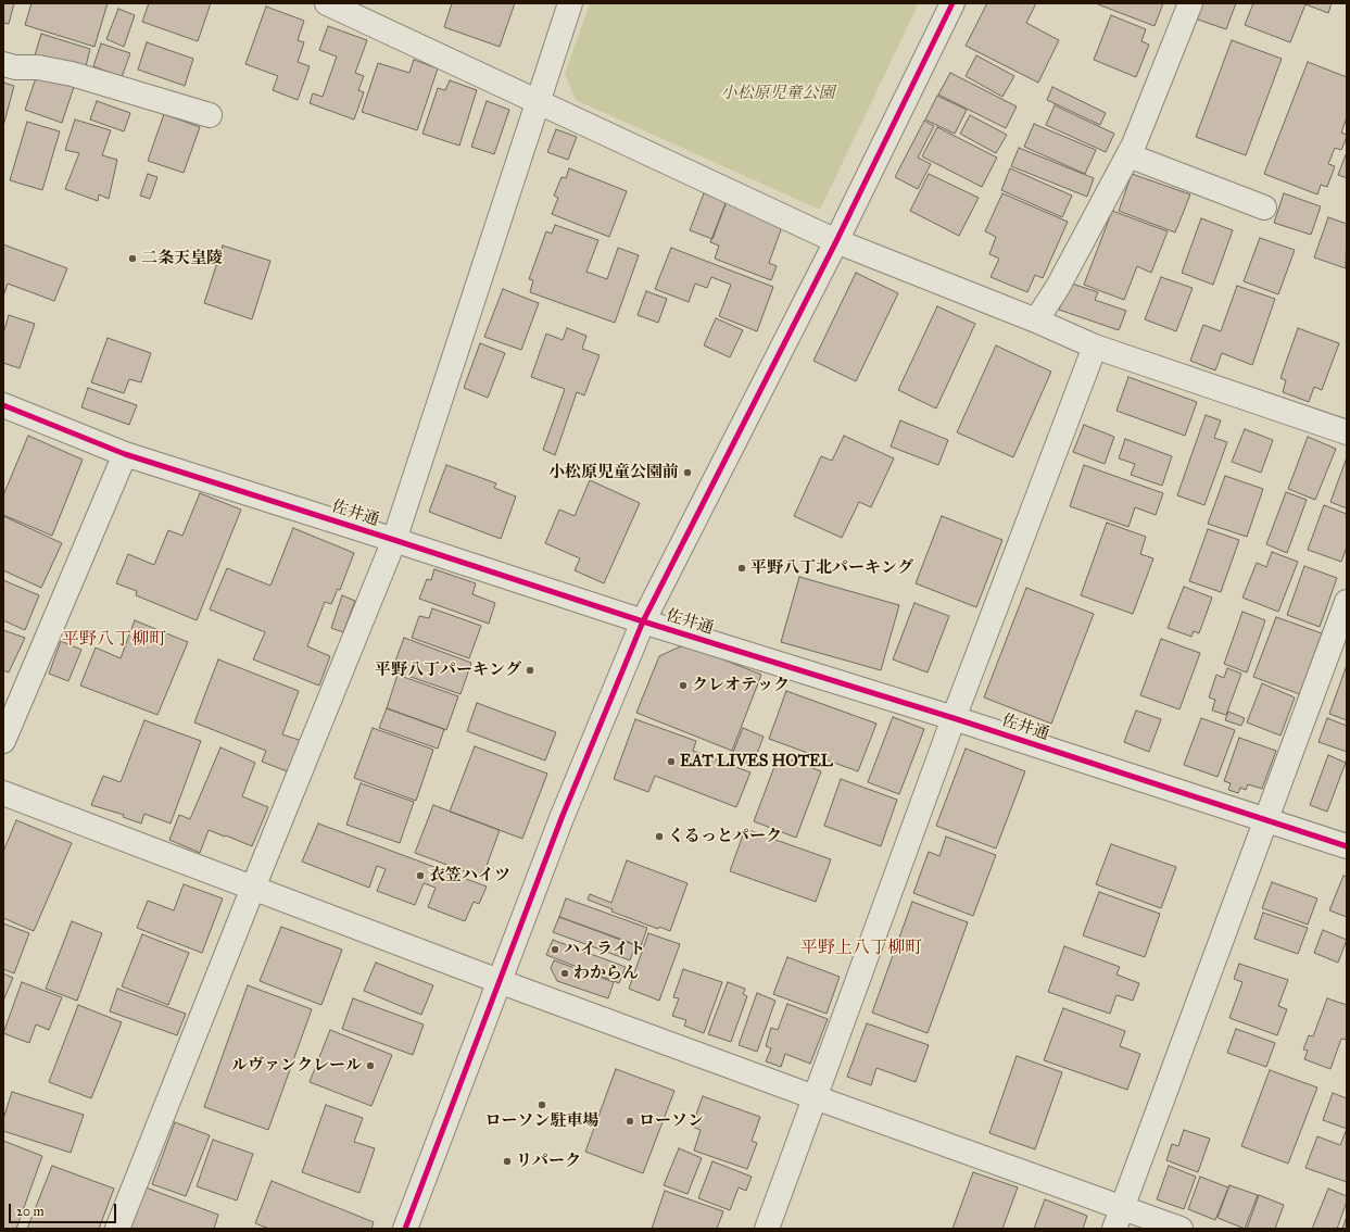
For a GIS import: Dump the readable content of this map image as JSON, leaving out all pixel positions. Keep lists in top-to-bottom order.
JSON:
{
  "streets": {
    "street": ["佐井通"]
  },
  "districts": ["平野八丁柳町", "平野上八丁柳町"],
  "parks": ["小松原児童公園"],
  "places": [
    "二条天皇陵",
    "小松原児童公園前",
    "平野八丁北パーキング",
    "平野八丁パーキング",
    "クレオテック",
    "EAT LIVES HOTEL",
    "くるっとパーク",
    "衣笠ハイツ",
    "ハイライト",
    "わからん",
    "ルヴァンクレール",
    "ローソン駐車場",
    "ローソン",
    "リパーク"
  ],
  "scale_bar": "20 m"
}
